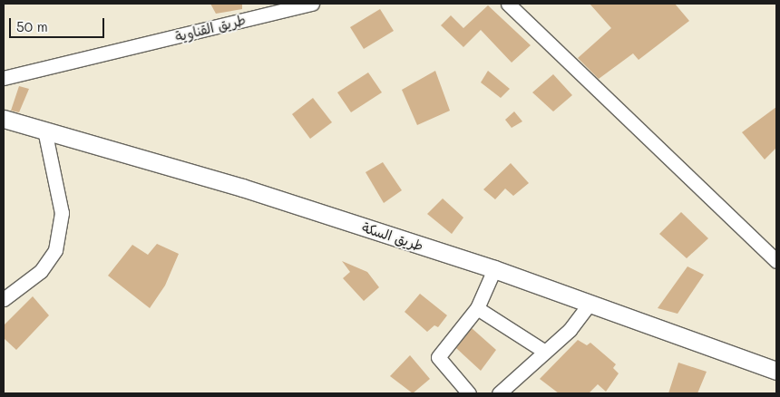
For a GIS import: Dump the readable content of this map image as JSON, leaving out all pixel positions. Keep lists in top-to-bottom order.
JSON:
{
  "streets": {
    "main road": ["طريق السكة"],
    "street": ["طريق القناوية"]
  },
  "scale_bar": "50 m"
}
